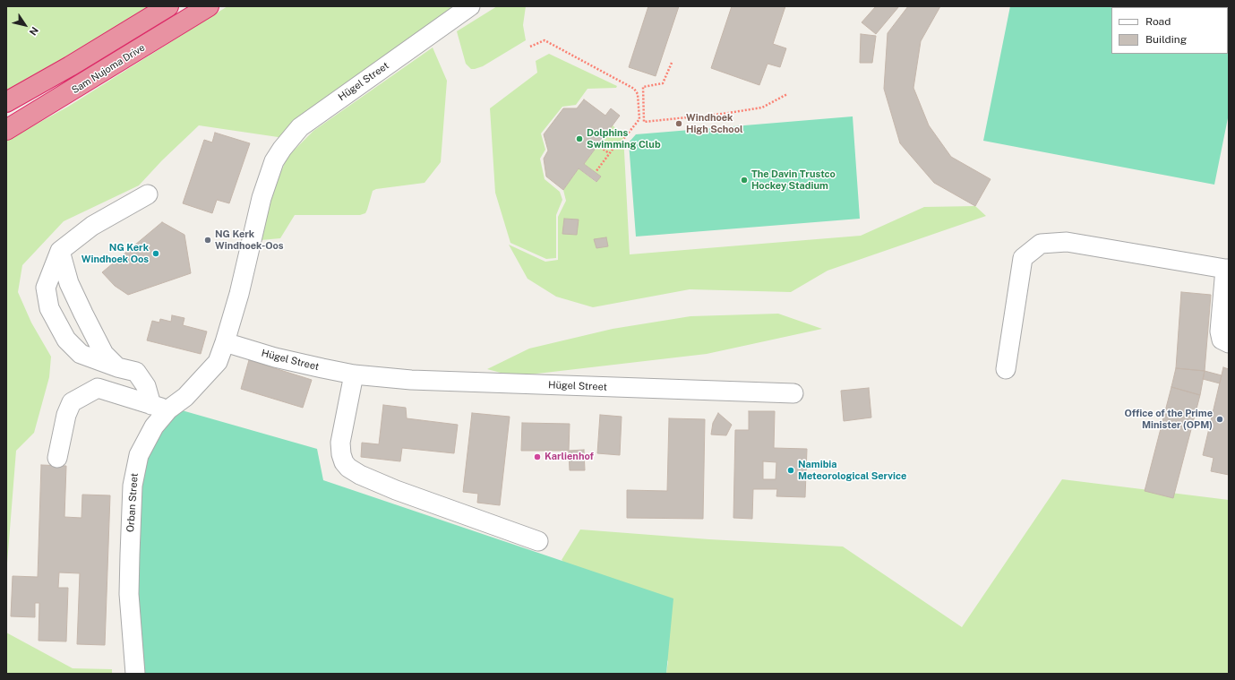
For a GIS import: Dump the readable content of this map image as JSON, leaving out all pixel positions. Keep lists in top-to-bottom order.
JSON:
{
  "streets": {
    "highway": ["Sam Nujoma Drive"],
    "street": ["Hügel Street", "Orban Street"]
  },
  "crossings": [
    ["Hügel Street", "Orban Street"]
  ],
  "places": [
    "Windhoek High School",
    "Dolphins Swimming Club",
    "The Davin Trustco Hockey Stadium",
    "NG Kerk Windhoek-Oos",
    "NG Kerk Windhoek Oos",
    "Office of the Prime Minister (OPM)",
    "Karlienhof",
    "Namibia Meteorological Service"
  ],
  "legend": ["Road", "Building"],
  "north": "bottom right"
}
